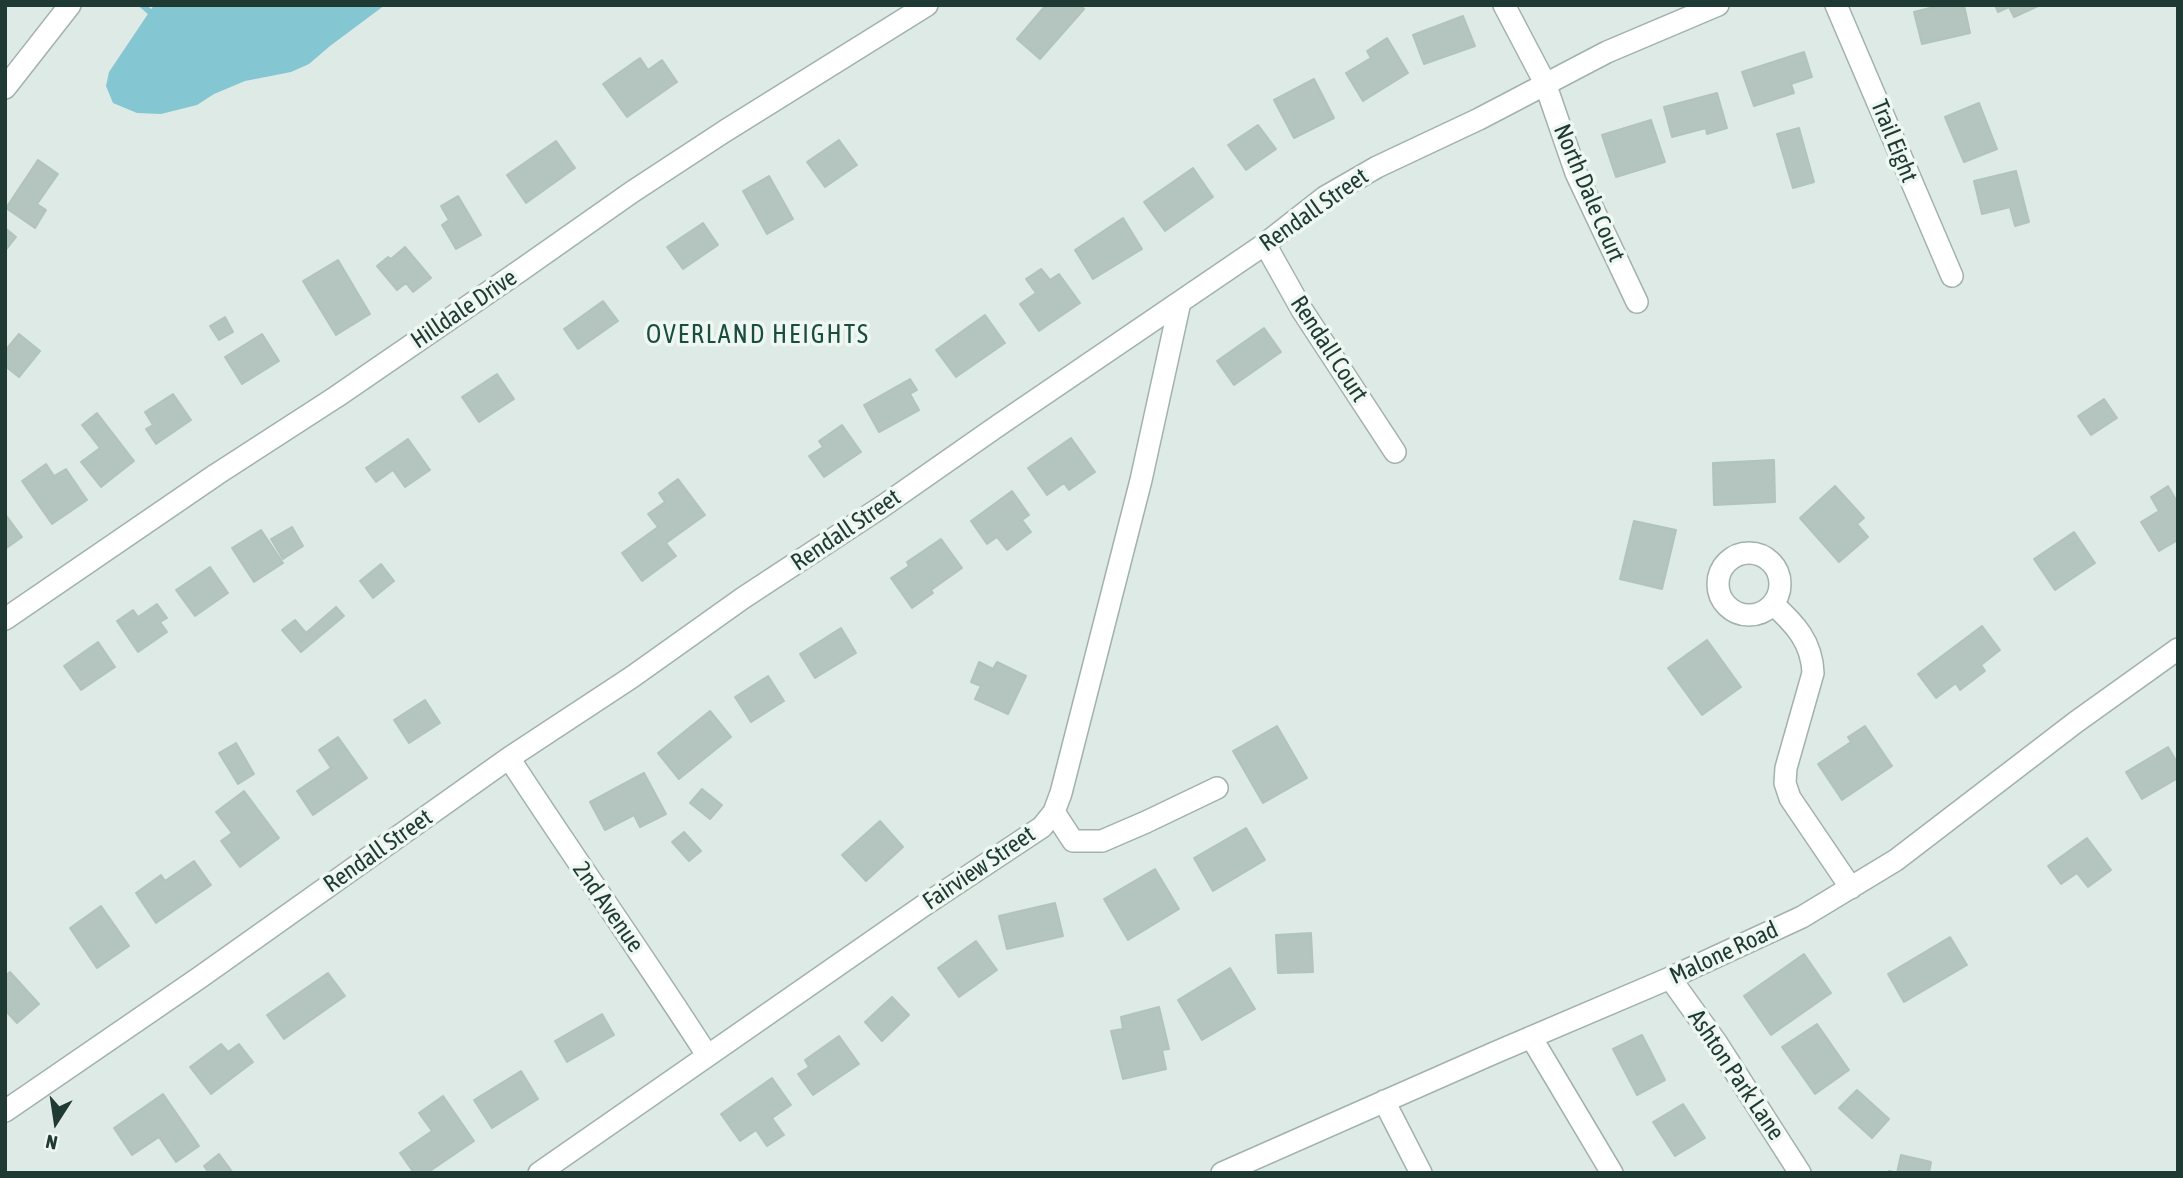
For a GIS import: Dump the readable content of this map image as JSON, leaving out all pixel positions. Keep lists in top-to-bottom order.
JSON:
{
  "streets": {
    "street": [
      "Trail Eight",
      "North Dale Court",
      "Rendall Street",
      "Hilldale Drive",
      "Rendall Court",
      "Fairview Street",
      "2nd Avenue",
      "Malone Road",
      "Ashton Park Lane"
    ]
  },
  "crossings": [
    ["North Dale Court", "Rendall Street"],
    ["Rendall Street", "Rendall Court"],
    ["Rendall Street", "Fairview Street"],
    ["Rendall Street", "2nd Avenue"],
    ["Fairview Street", "2nd Avenue"],
    ["Malone Road", "Ashton Park Lane"]
  ],
  "districts": ["OVERLAND HEIGHTS"],
  "north": "bottom"
}
